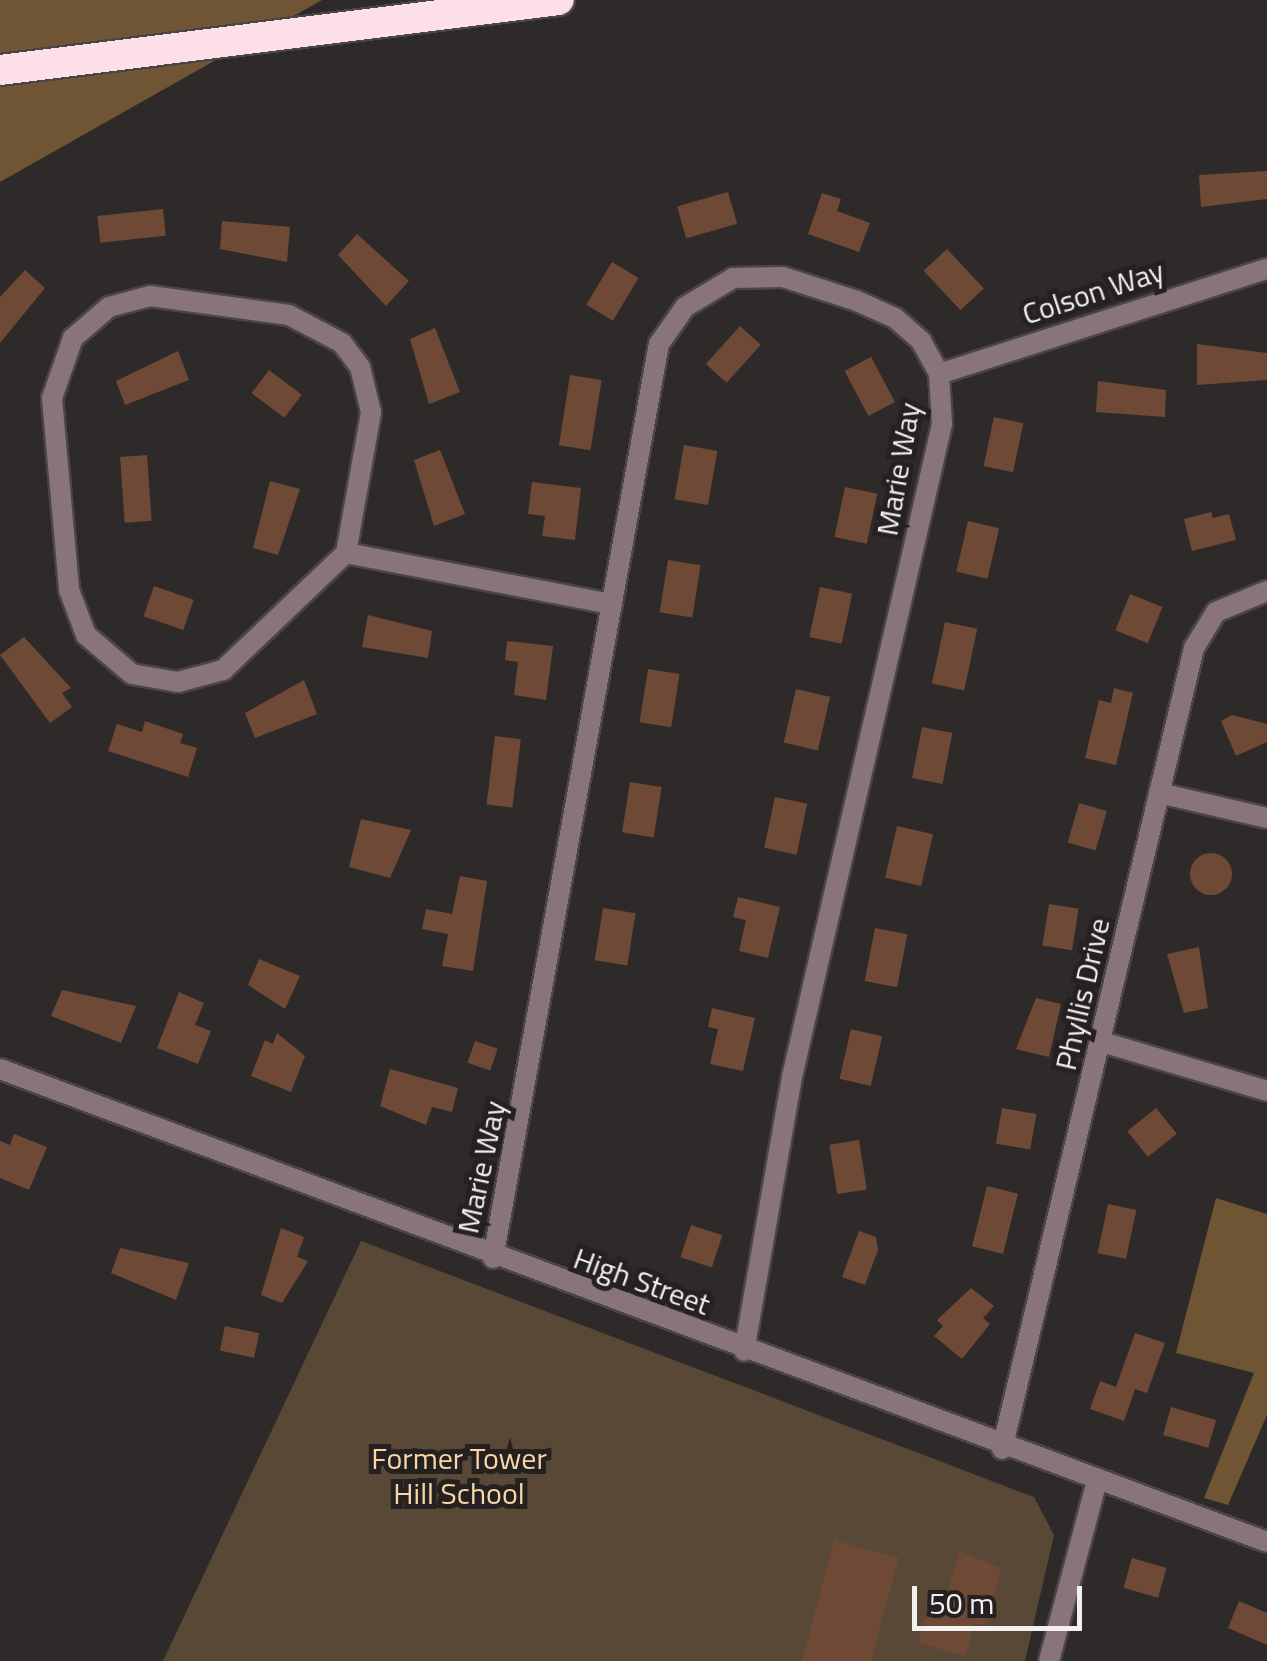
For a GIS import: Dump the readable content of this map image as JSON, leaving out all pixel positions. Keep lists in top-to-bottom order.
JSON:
{
  "streets": {
    "street": [
      "Colson Way",
      "Marie Way",
      "Phyllis Drive",
      "High Street"
    ]
  },
  "crossings": [
    ["Colson Way", "Marie Way"],
    ["Marie Way", "High Street"],
    ["Phyllis Drive", "High Street"]
  ],
  "parks": ["Former Tower Hill School"],
  "scale_bar": "50 m"
}
